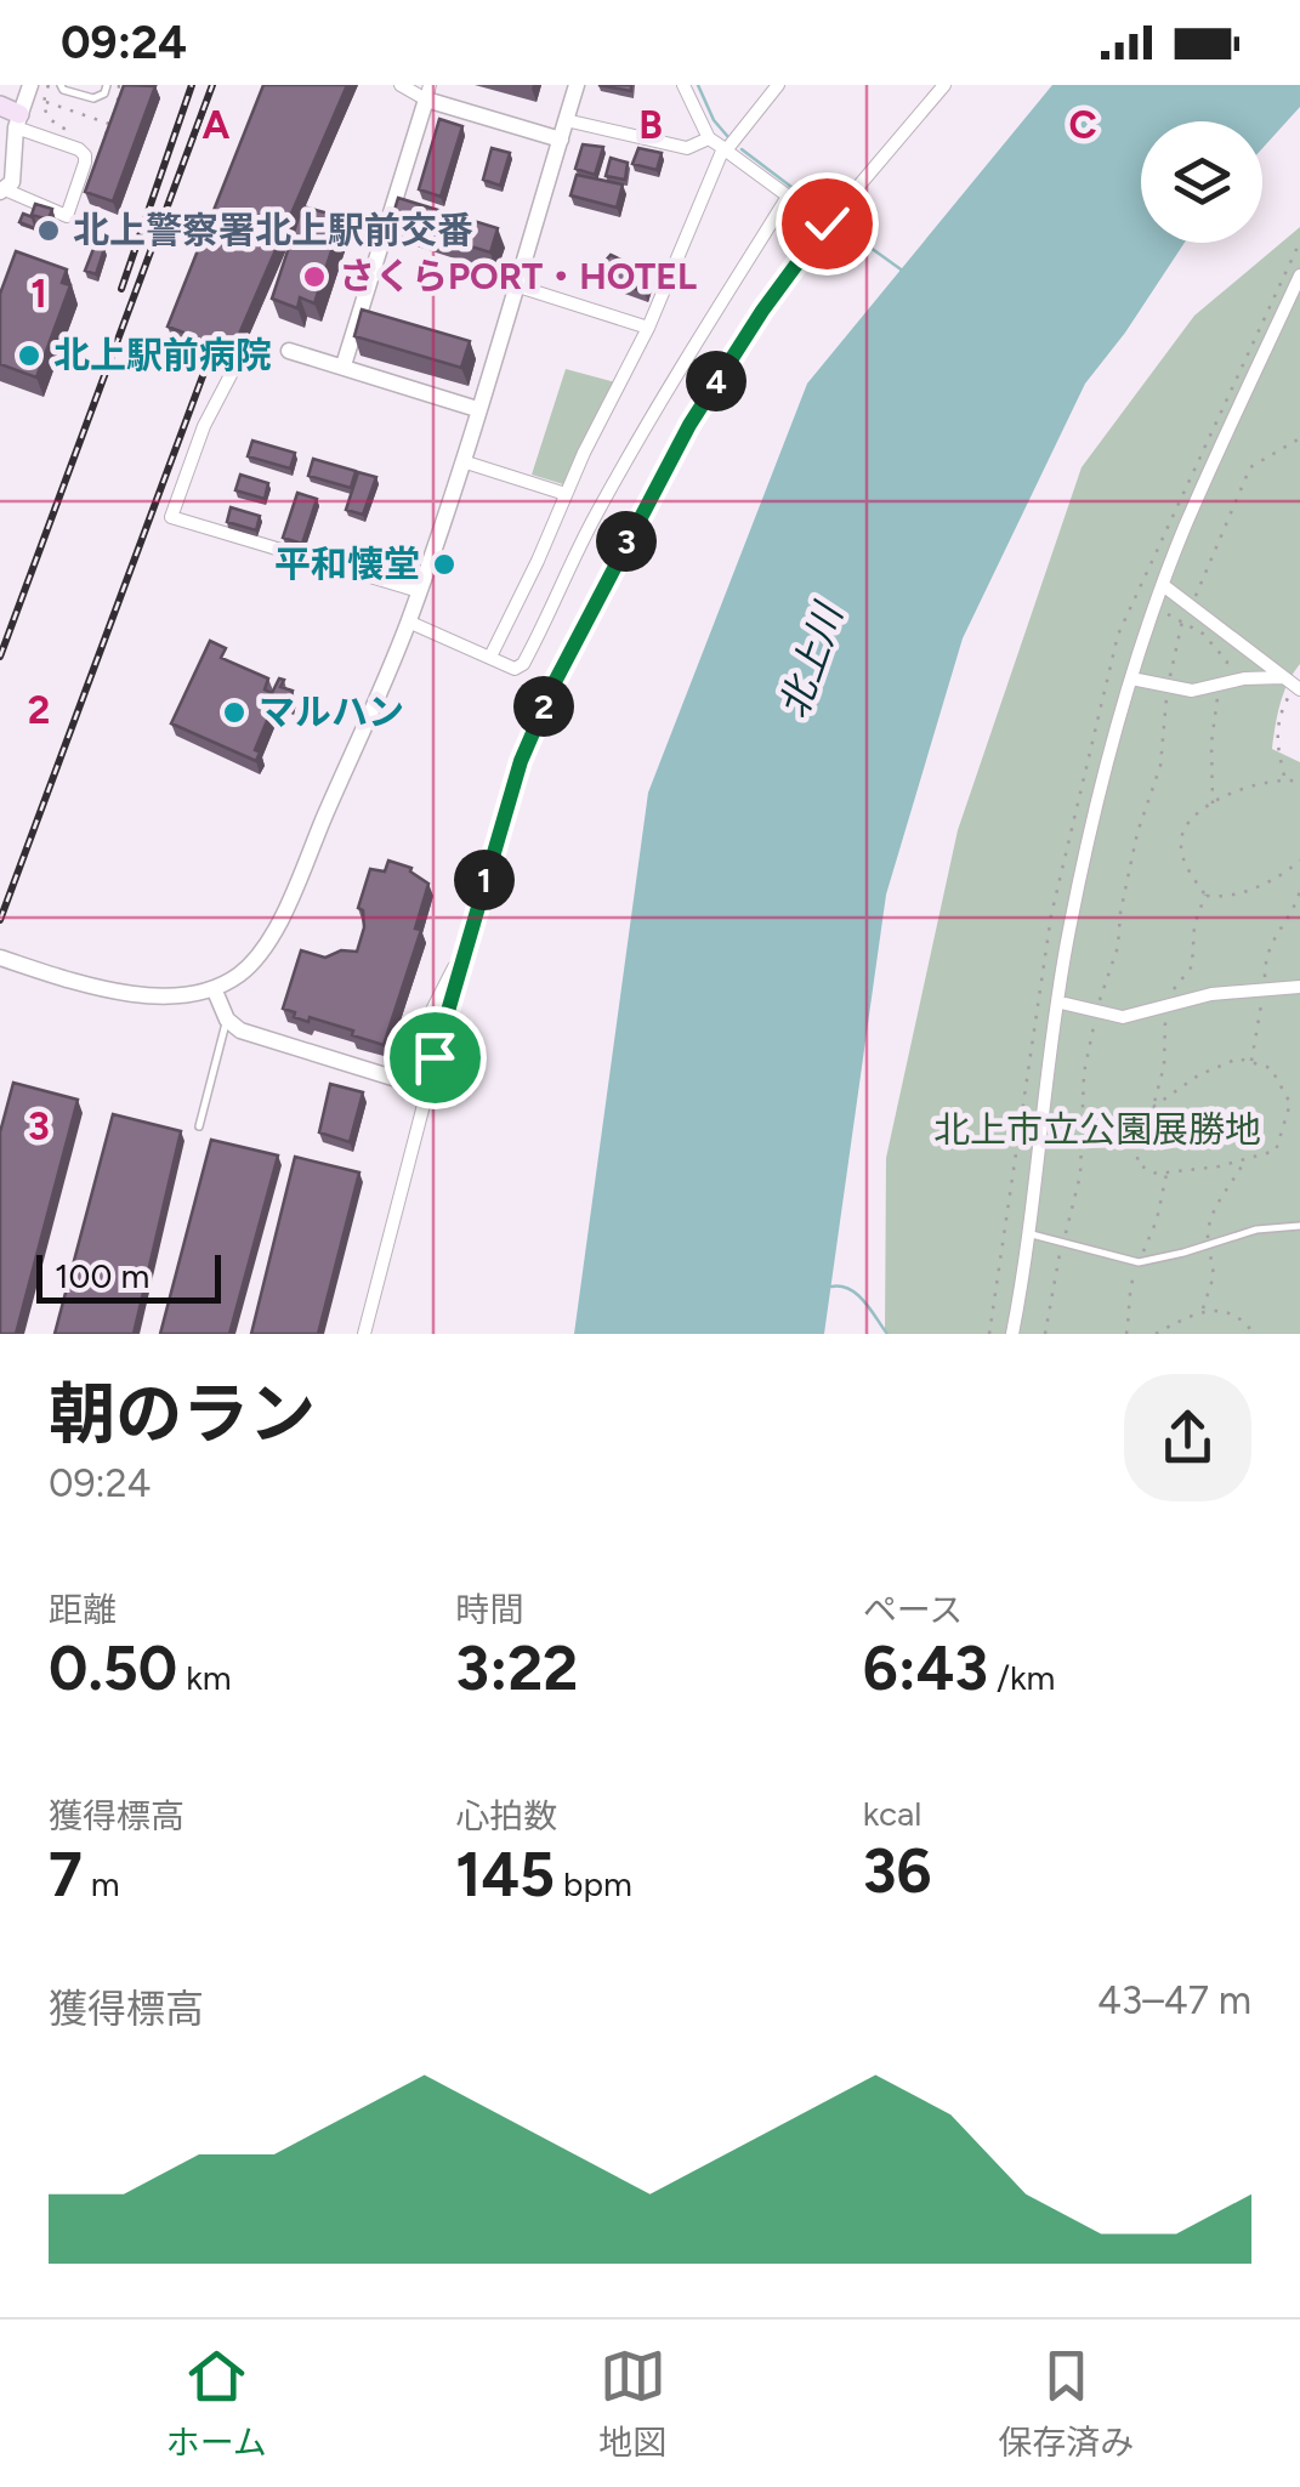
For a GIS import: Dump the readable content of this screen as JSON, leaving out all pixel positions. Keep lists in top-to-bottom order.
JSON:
{
  "water": ["北上川"],
  "parks": ["北上市立公園展勝地"],
  "places": [
    "北上警察署北上駅前交番",
    "さくらPORT・HOTEL",
    "北上駅前病院",
    "平和懐堂",
    "マルハン"
  ],
  "scale_bar": "100 m",
  "page": {
    "status": "09:24",
    "pins": [
      "4",
      "3",
      "2",
      "1"
    ],
    "scale": "100 m",
    "heading": ["朝のラン", "09:24"],
    "stats": [
      ["距離", "0.50 km"],
      ["時間", "3:22"],
      ["ペース", "6:43 /km"],
      ["獲得標高", "7 m"],
      ["心拍数", "145 bpm"],
      ["kcal", "36"]
    ],
    "chart": ["獲得標高", "43–47 m"],
    "tabs": ["ホーム", "地図", "保存済み"]
  },
  "grid": {
    "columns": ["A", "B", "C"],
    "rows": ["1", "2", "3"]
  }
}
